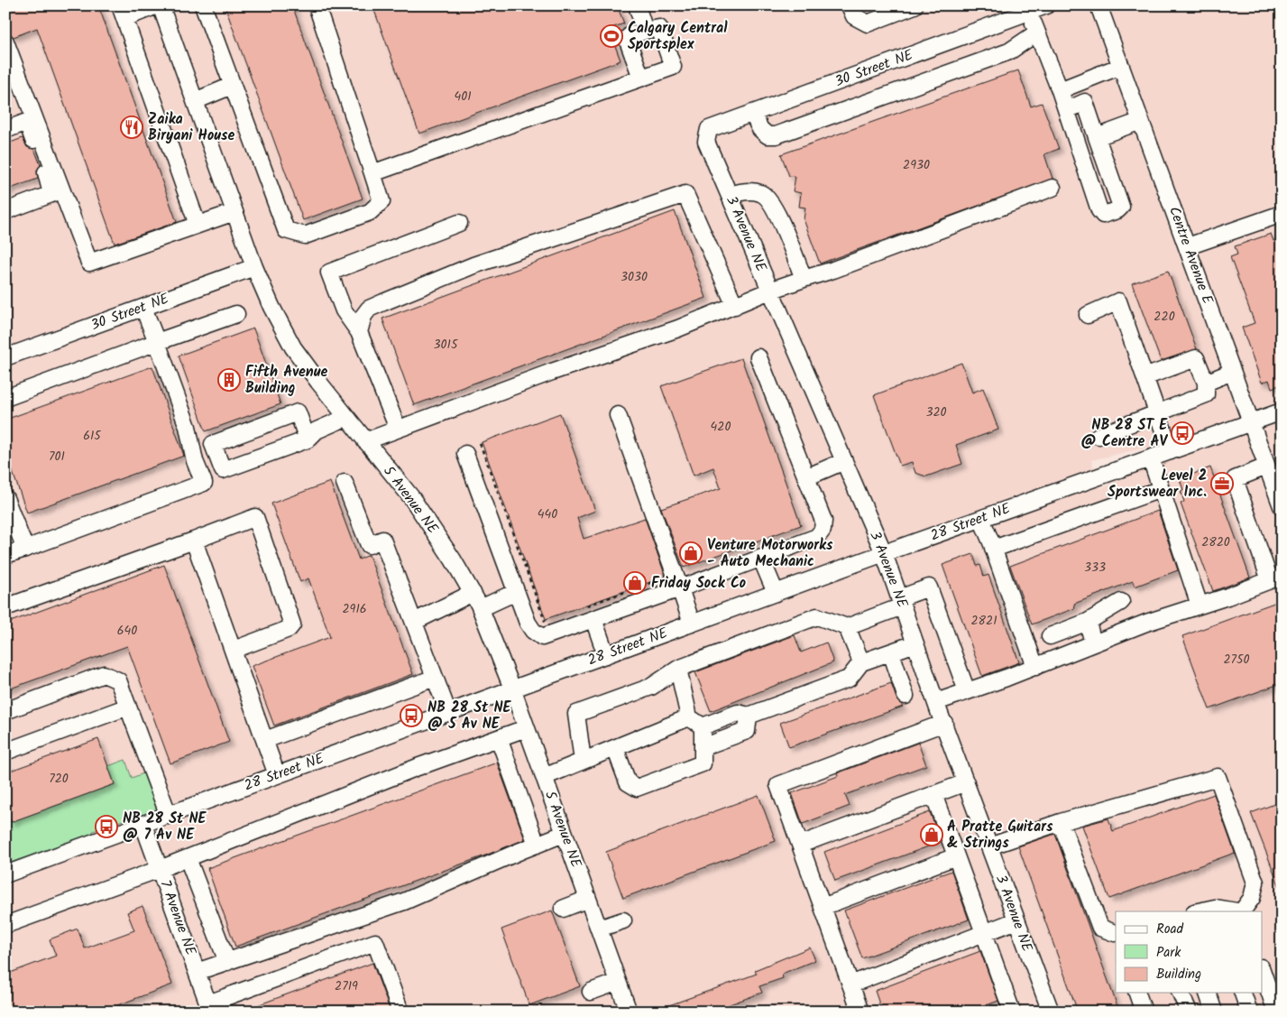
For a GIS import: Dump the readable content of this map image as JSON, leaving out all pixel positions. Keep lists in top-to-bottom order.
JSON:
{
  "streets": {
    "street": [
      "30 Street NE",
      "3 Avenue NE",
      "Centre Avenue E",
      "5 Avenue NE",
      "28 Street NE",
      "7 Avenue NE"
    ]
  },
  "crossings": [
    ["30 Street NE", "3 Avenue NE"],
    ["30 Street NE", "5 Avenue NE"],
    ["3 Avenue NE", "28 Street NE"],
    ["Centre Avenue E", "28 Street NE"],
    ["5 Avenue NE", "28 Street NE"],
    ["28 Street NE", "7 Avenue NE"]
  ],
  "places": {
    "sports": ["Calgary Central Sportsplex"],
    "restaurant": ["Zaika Biryani House"],
    "building": ["Fifth Avenue Building"],
    "bus stop": ["NB 28 ST E @ Centre AV", "NB 28 St NE @ 5 Av NE", "NB 28 St NE @ 7 Av NE"],
    "office": ["Level 2 Sportswear Inc."],
    "shop": ["Venture Motorworks - Auto Mechanic", "Friday Sock Co", "A Pratte Guitars & Strings"]
  },
  "house_numbers": [
    "401",
    "2930",
    "3030",
    "220",
    "3015",
    "320",
    "420",
    "615",
    "701",
    "440",
    "2820",
    "333",
    "2916",
    "2821",
    "640",
    "2750",
    "720",
    "2719"
  ],
  "legend": ["Road", "Park", "Building"]
}
